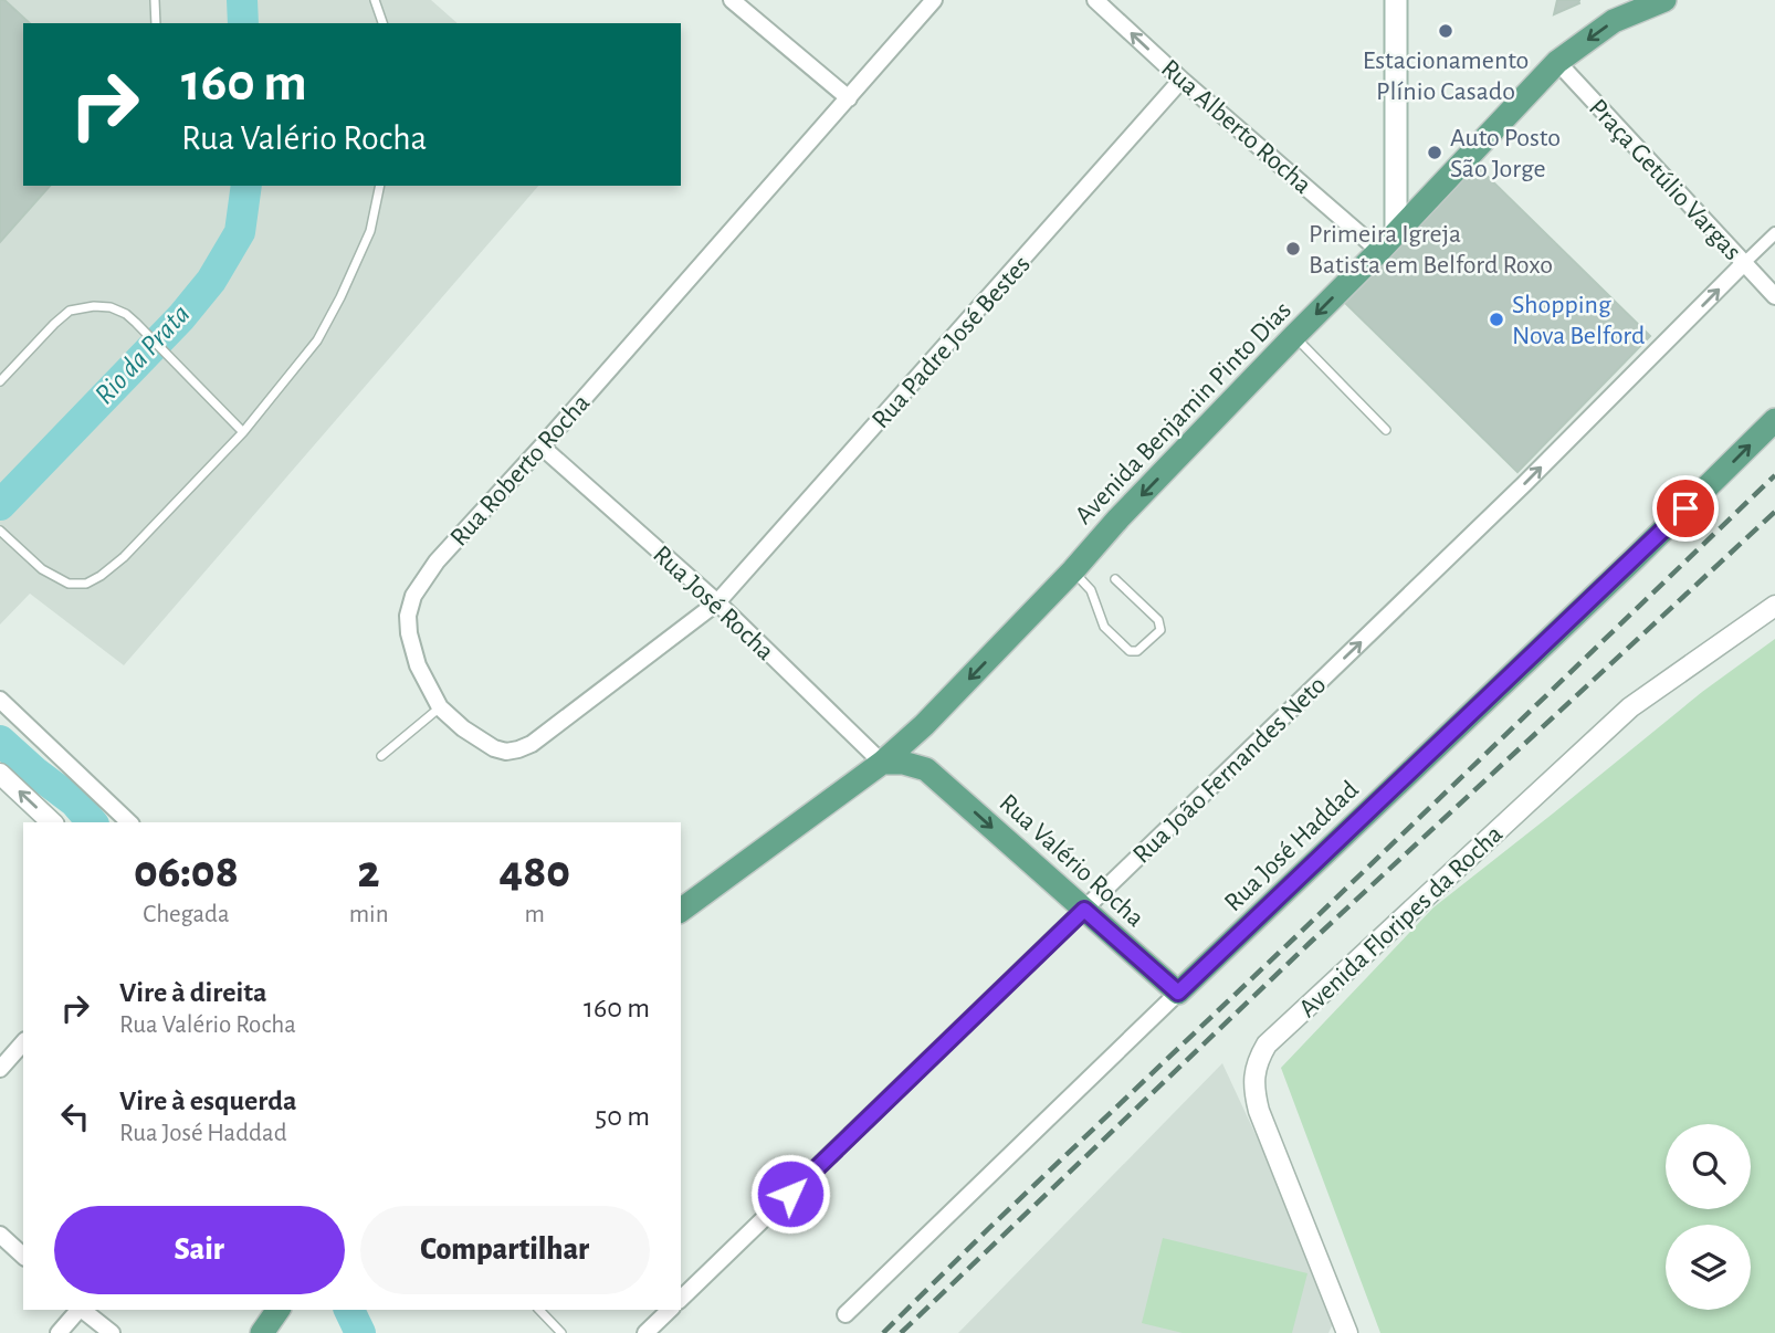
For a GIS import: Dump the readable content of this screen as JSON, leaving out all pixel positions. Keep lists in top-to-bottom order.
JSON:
{
  "streets": {
    "main road": ["Avenida Benjamin Pinto Dias", "Rua José Haddad", "Rua Valério Rocha"],
    "street": [
      "Rua Alberto Rocha",
      "Praça Getúlio Vargas",
      "Rua Padre José Bestes",
      "Rua Roberto Rocha",
      "Rua José Rocha",
      "Rua João Fernandes Neto",
      "Avenida Floripes da Rocha"
    ]
  },
  "crossings": [
    ["Rua Alberto Rocha", "Rua Padre José Bestes"],
    ["Rua Alberto Rocha", "Avenida Benjamin Pinto Dias"],
    ["Praça Getúlio Vargas", "Avenida Benjamin Pinto Dias"],
    ["Praça Getúlio Vargas", "Rua João Fernandes Neto"],
    ["Rua Padre José Bestes", "Rua Roberto Rocha"],
    ["Rua Padre José Bestes", "Rua José Rocha"],
    ["Avenida Benjamin Pinto Dias", "Rua José Rocha"],
    ["Rua Roberto Rocha", "Rua José Rocha"],
    ["Rua João Fernandes Neto", "Rua Valério Rocha"],
    ["Rua José Haddad", "Rua Valério Rocha"]
  ],
  "one_way": [
    "Avenida Benjamin Pinto Dias",
    "Rua João Fernandes Neto",
    "Rua José Haddad",
    "Rua Valério Rocha"
  ],
  "water": ["Rio da Prata"],
  "places": [
    "Estacionamento Plínio Casado",
    "Auto Posto São Jorge",
    "Primeira Igreja Batista em Belford Roxo",
    "Shopping Nova Belford"
  ],
  "page": {
    "turn": ["160 m", "Rua Valério Rocha"],
    "eta": [
      "06:08",
      "Chegada",
      "2",
      "min",
      "480",
      "m"
    ],
    "list": [
      {
        "name": "Vire à direita",
        "note": "Rua Valério Rocha",
        "value": "160 m"
      },
      {
        "name": "Vire à esquerda",
        "note": "Rua José Haddad",
        "value": "50 m"
      }
    ],
    "buttons": ["Sair", "Compartilhar"]
  }
}
